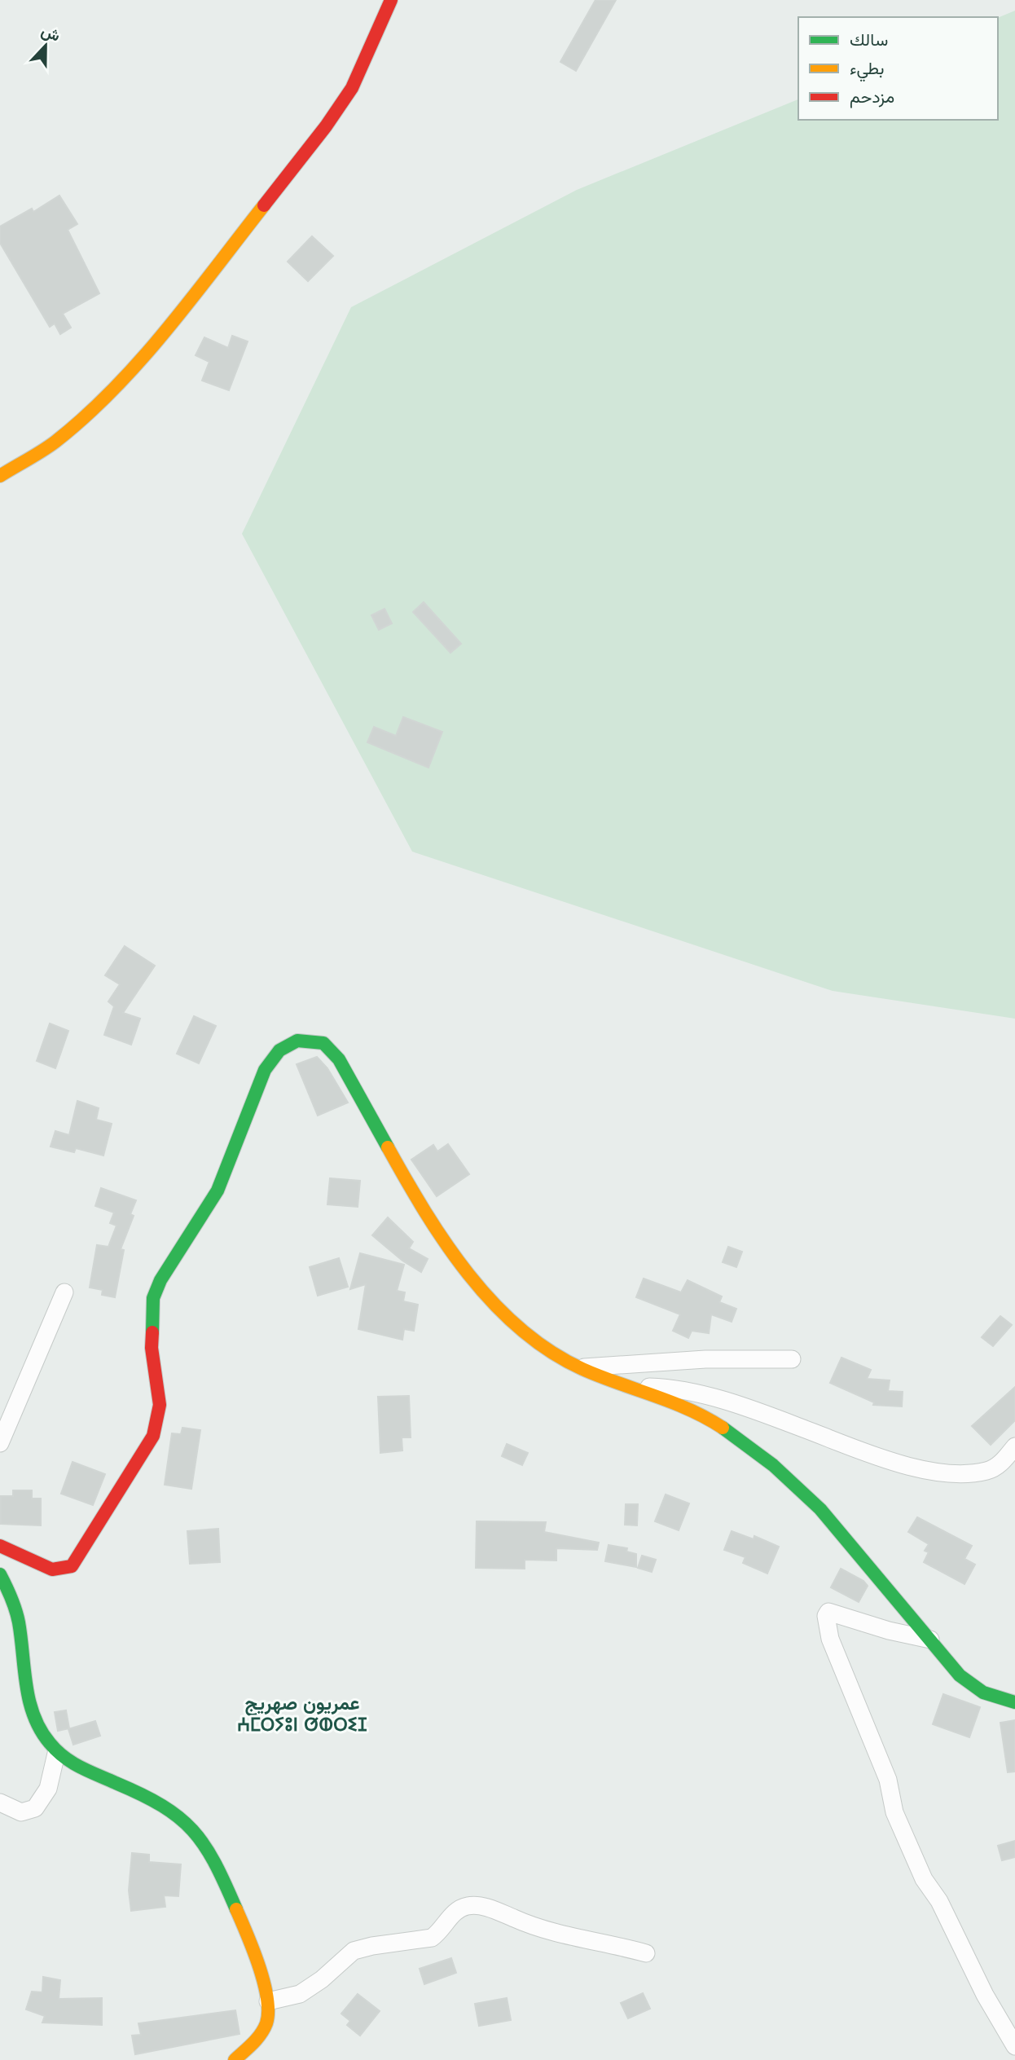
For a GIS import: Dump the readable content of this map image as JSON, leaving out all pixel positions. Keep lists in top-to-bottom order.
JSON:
{
  "districts": ["عمريون صهريج ⵄⵎⵔⵢⵓⵏ ⵚⵀⵔⵉⵊ"],
  "legend": ["سالك", "بطيء", "مزدحم"],
  "north": "top"
}
